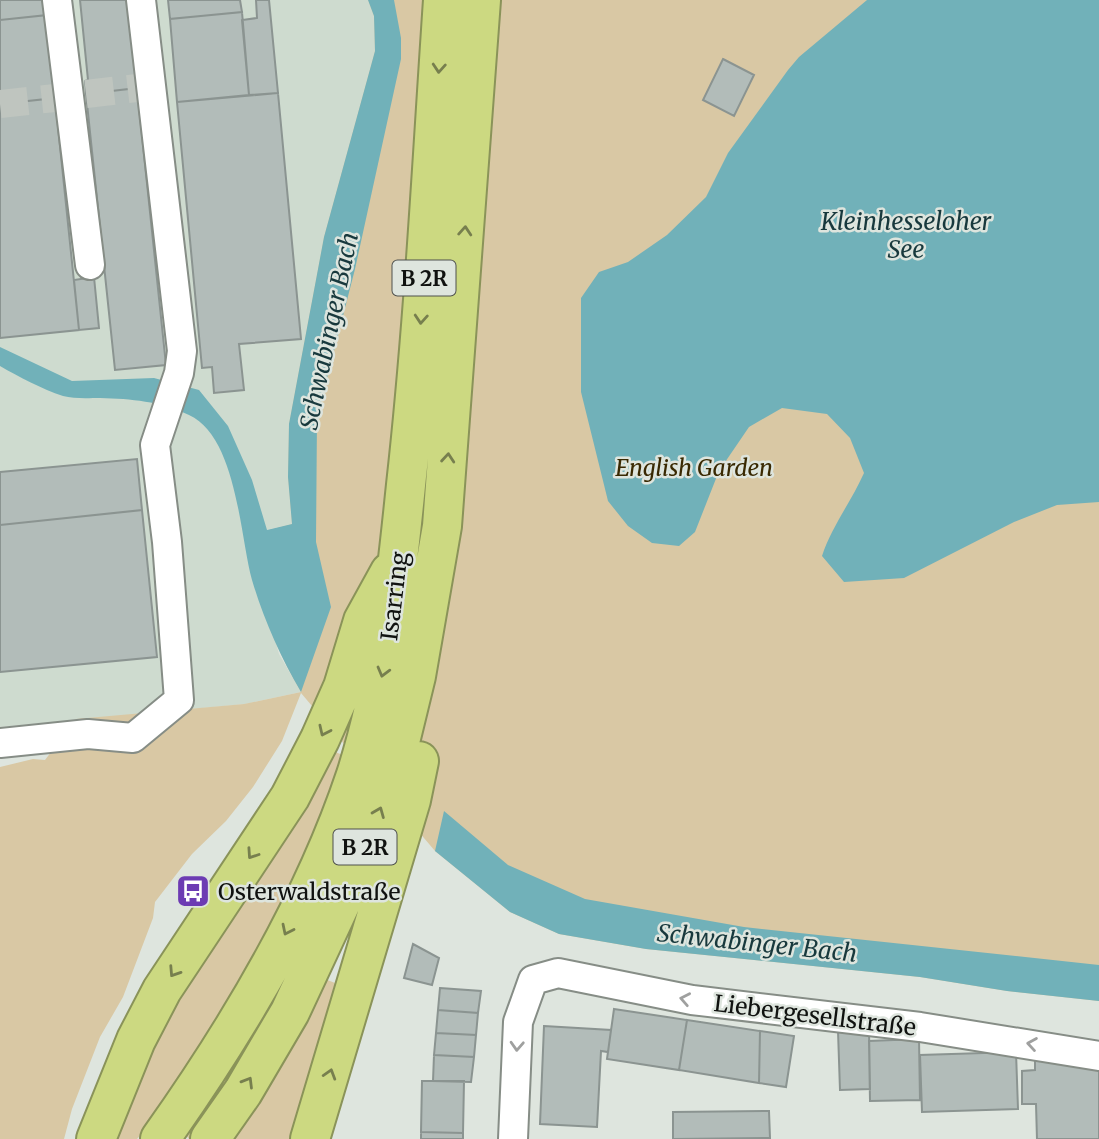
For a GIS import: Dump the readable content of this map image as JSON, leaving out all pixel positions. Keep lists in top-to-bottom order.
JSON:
{
  "streets": {
    "highway": ["B 2R", "Isarring"],
    "street": ["Liebergesellstraße"]
  },
  "one_way": ["Liebergesellstraße"],
  "water": ["Kleinhesseloher See", "Schwabinger Bach"],
  "parks": ["English Garden"],
  "places": {
    "bus stop": ["Osterwaldstraße"]
  }
}
